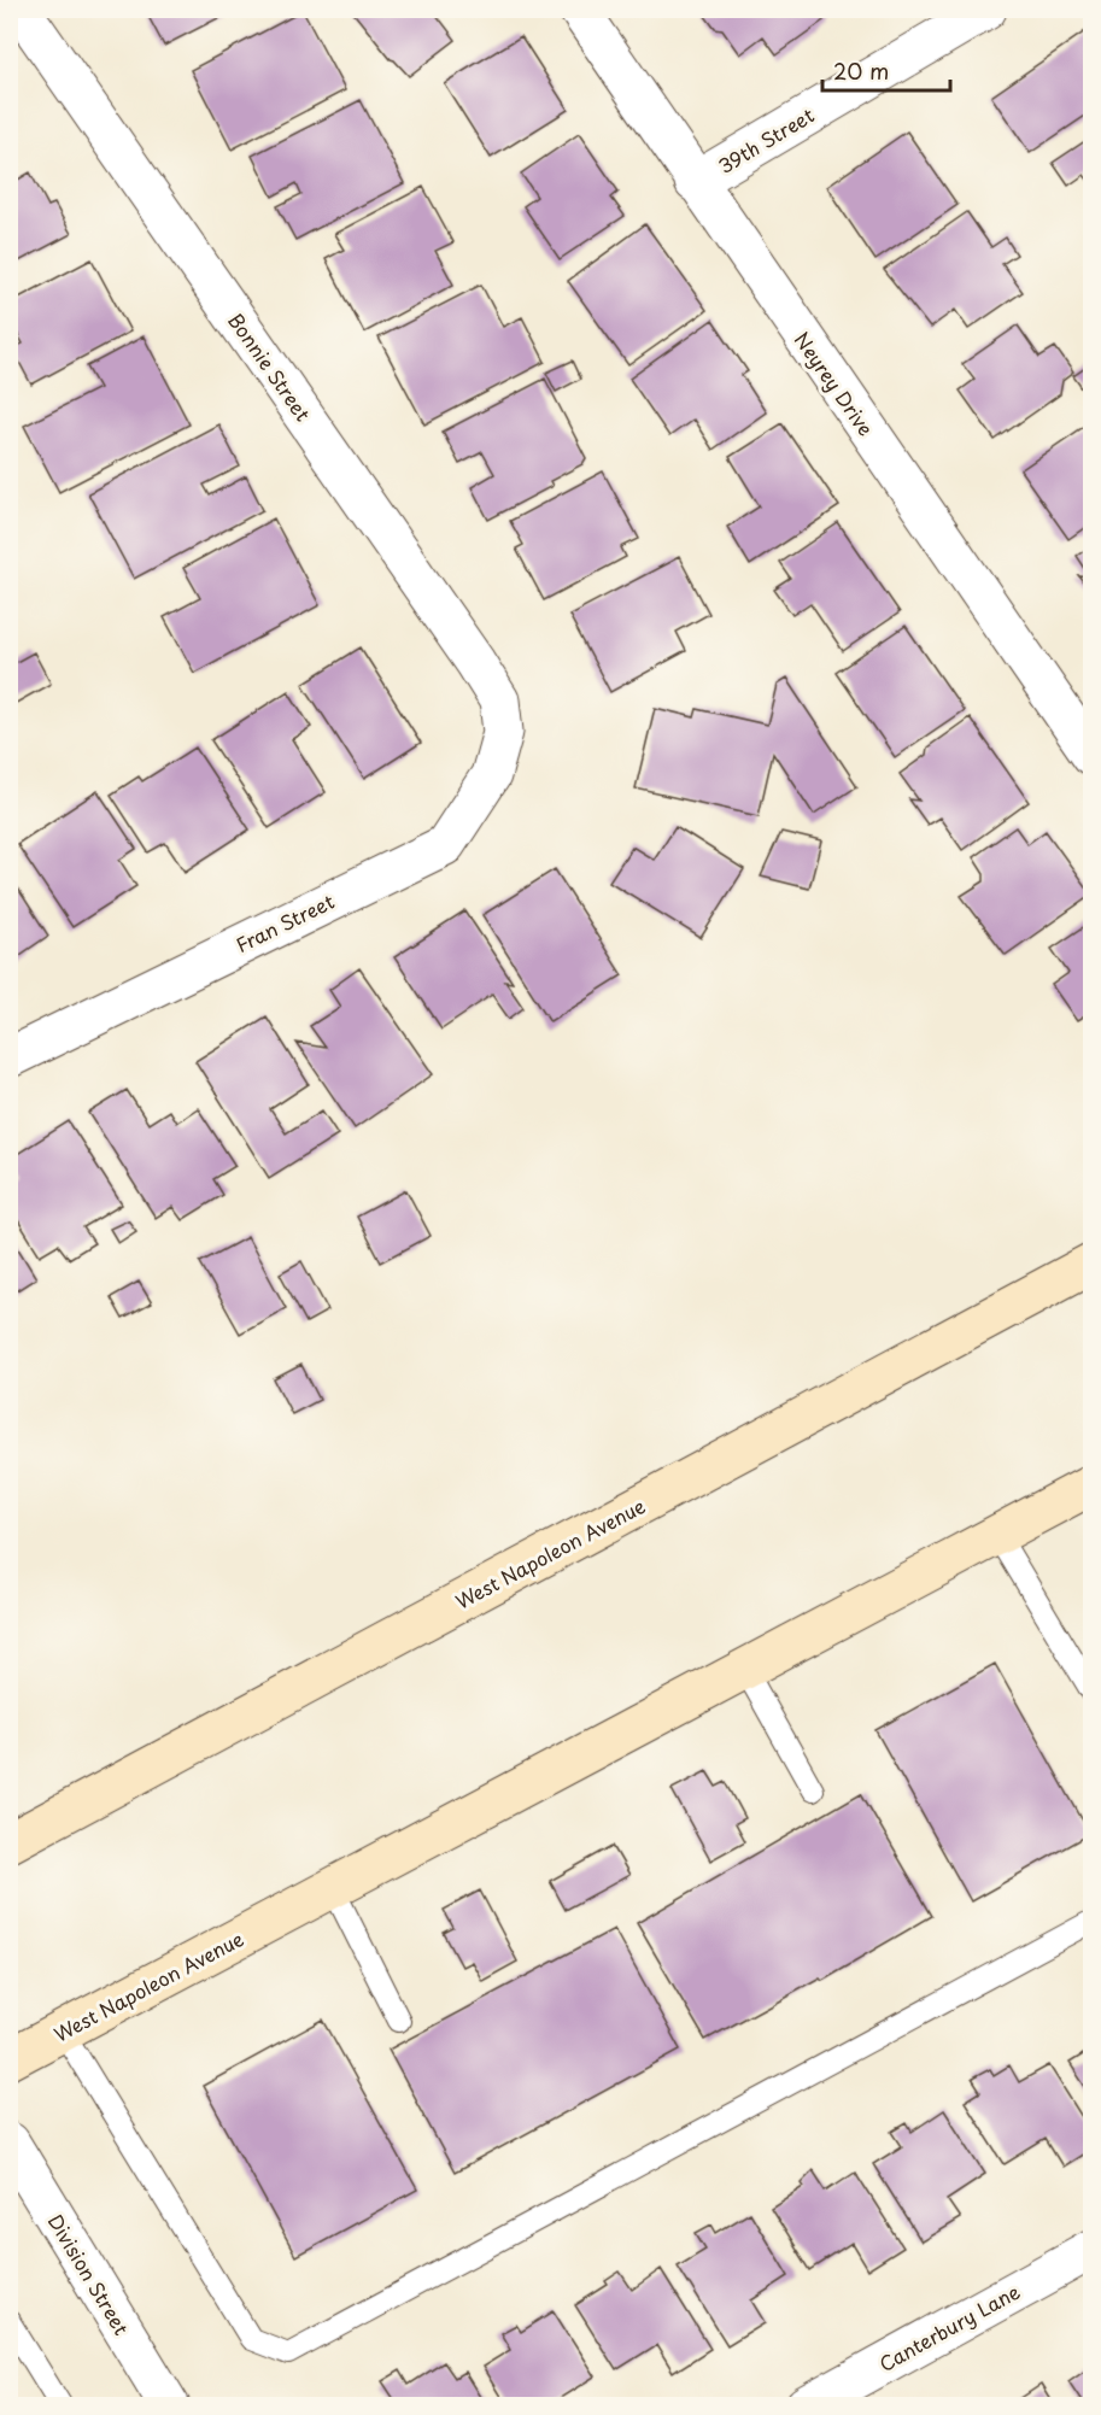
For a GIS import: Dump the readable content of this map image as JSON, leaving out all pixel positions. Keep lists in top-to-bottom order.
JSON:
{
  "streets": {
    "main road": ["West Napoleon Avenue"],
    "street": [
      "39th Street",
      "Bonnie Street",
      "Neyrey Drive",
      "Fran Street",
      "Division Street",
      "Canterbury Lane"
    ]
  },
  "crossings": [
    ["39th Street", "Neyrey Drive"],
    ["Bonnie Street", "Fran Street"]
  ],
  "scale_bar": "20 m"
}
